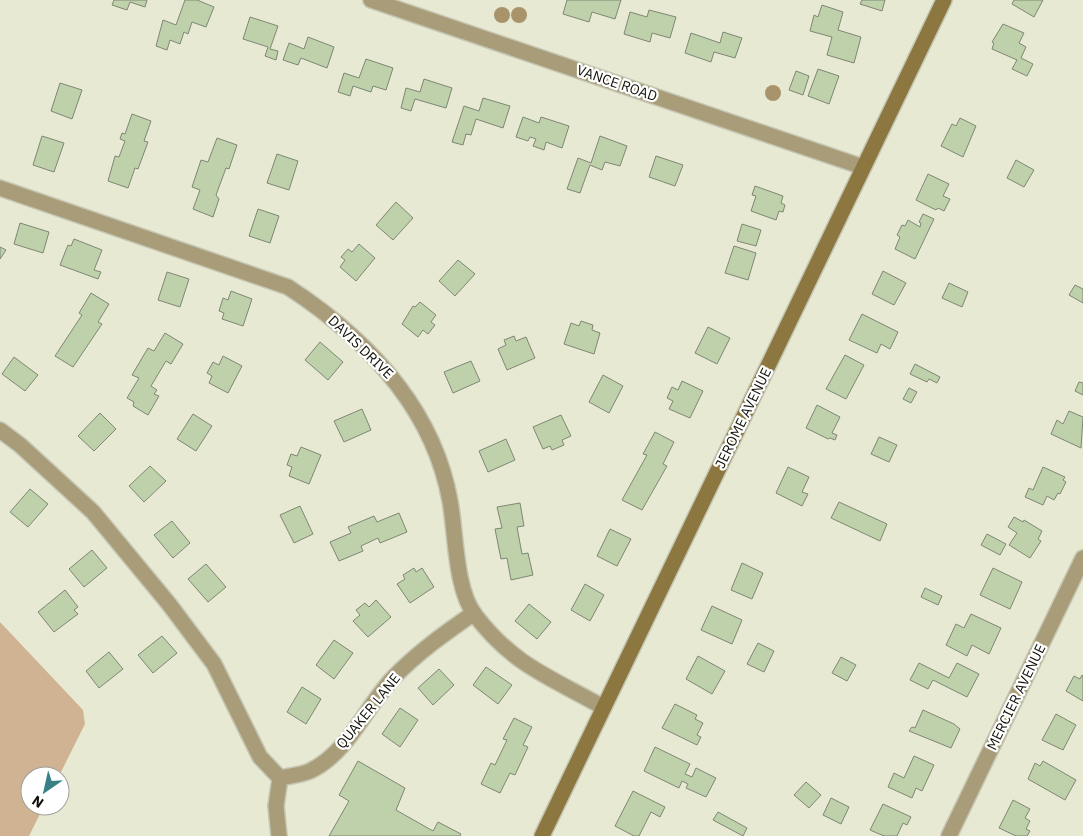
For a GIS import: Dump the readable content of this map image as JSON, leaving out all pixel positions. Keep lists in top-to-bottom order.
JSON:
{
  "streets": {
    "main road": ["JEROME AVENUE"],
    "street": [
      "VANCE ROAD",
      "DAVIS DRIVE",
      "MERCIER AVENUE",
      "QUAKER LANE"
    ]
  },
  "crossings": [
    ["VANCE ROAD", "JEROME AVENUE"],
    ["DAVIS DRIVE", "JEROME AVENUE"],
    ["DAVIS DRIVE", "QUAKER LANE"]
  ],
  "north": "bottom left"
}
